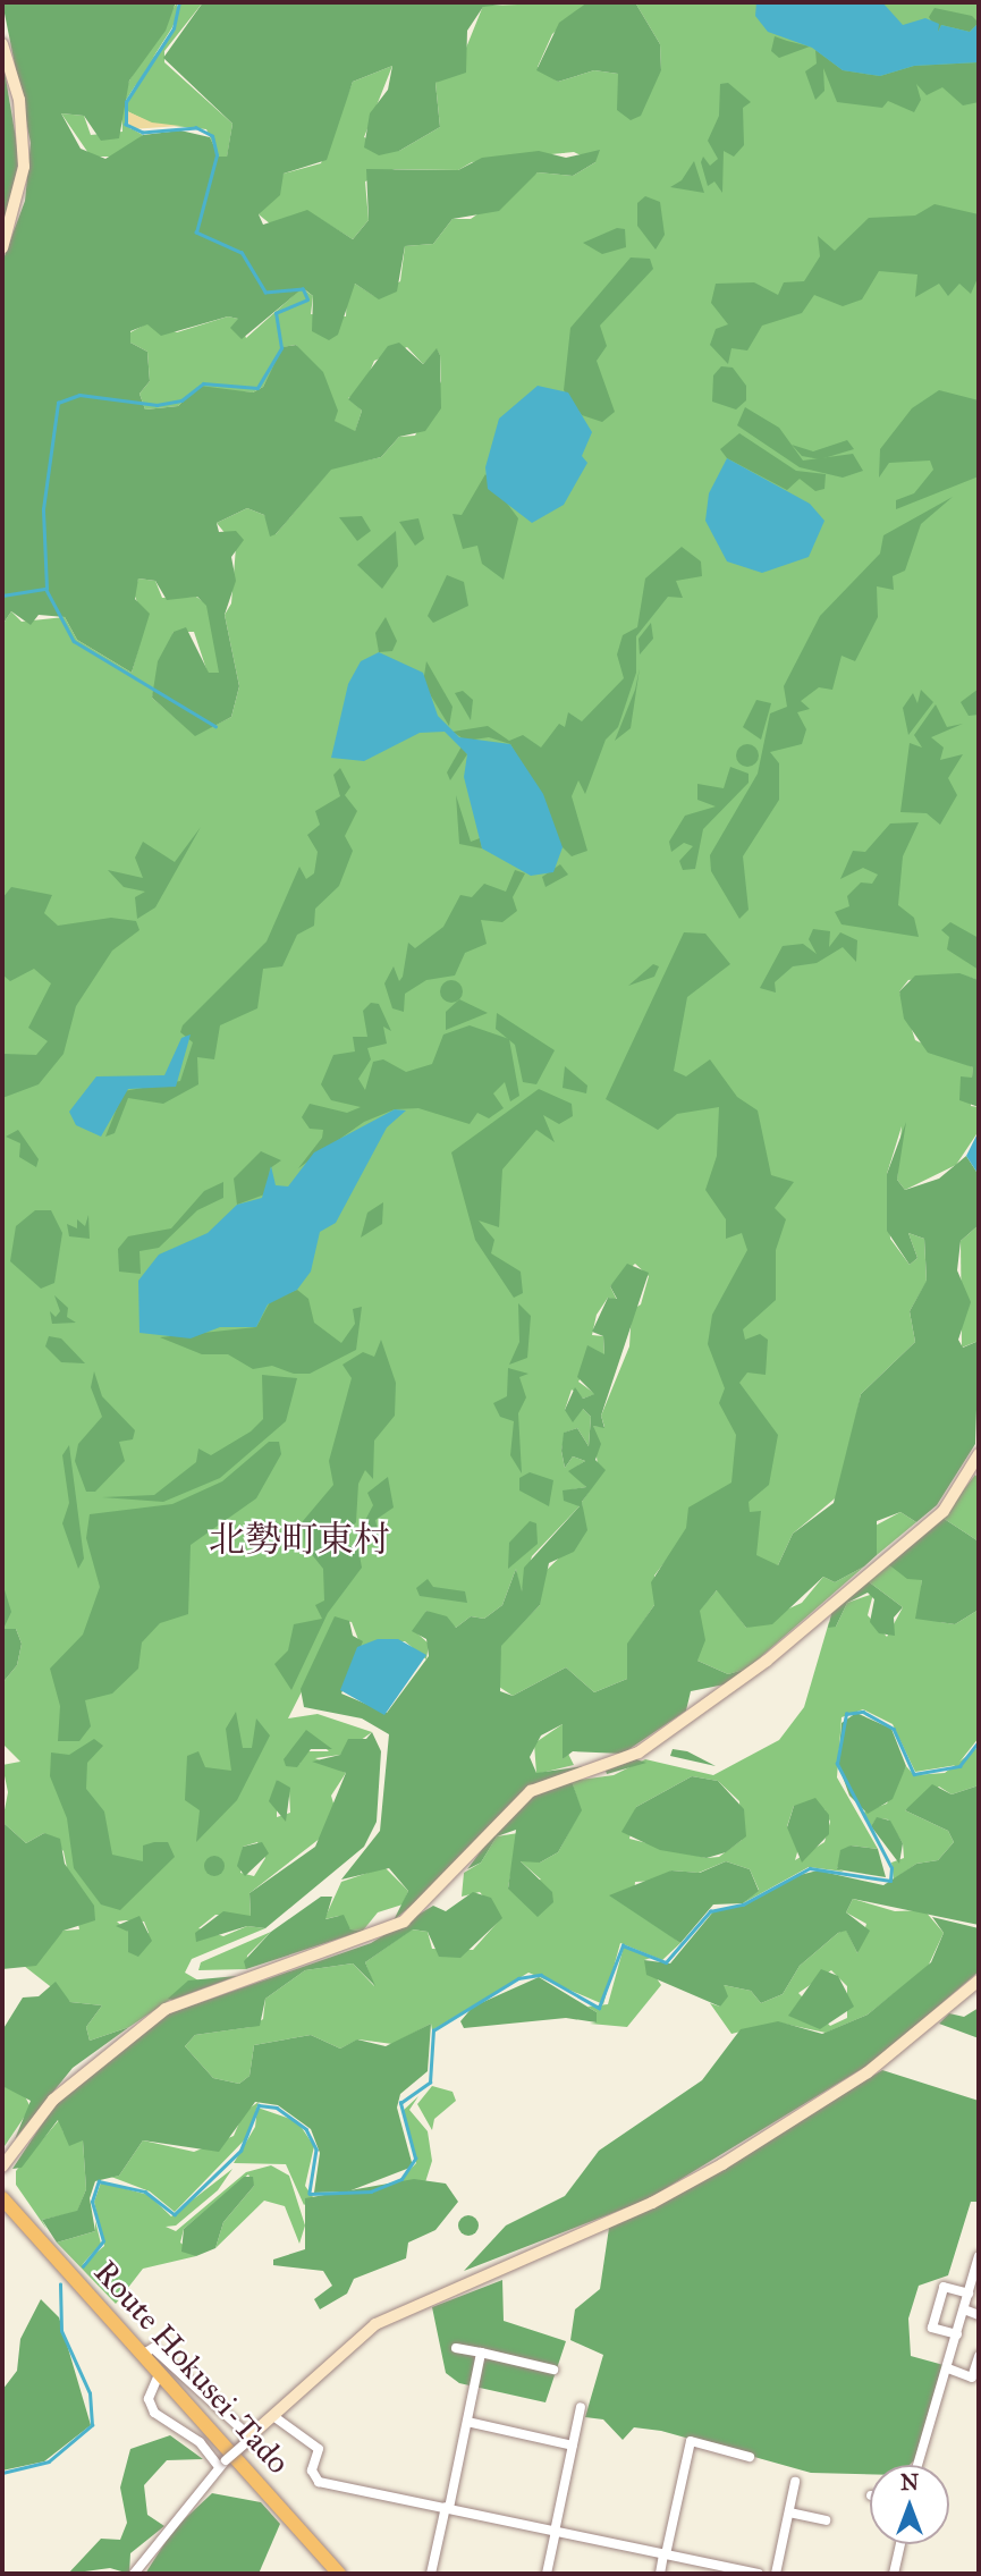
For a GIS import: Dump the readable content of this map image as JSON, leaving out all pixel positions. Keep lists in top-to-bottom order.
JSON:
{
  "streets": {
    "main road": ["Route Hokusei-Tado"]
  },
  "districts": ["北勢町東村"],
  "north": "top"
}
